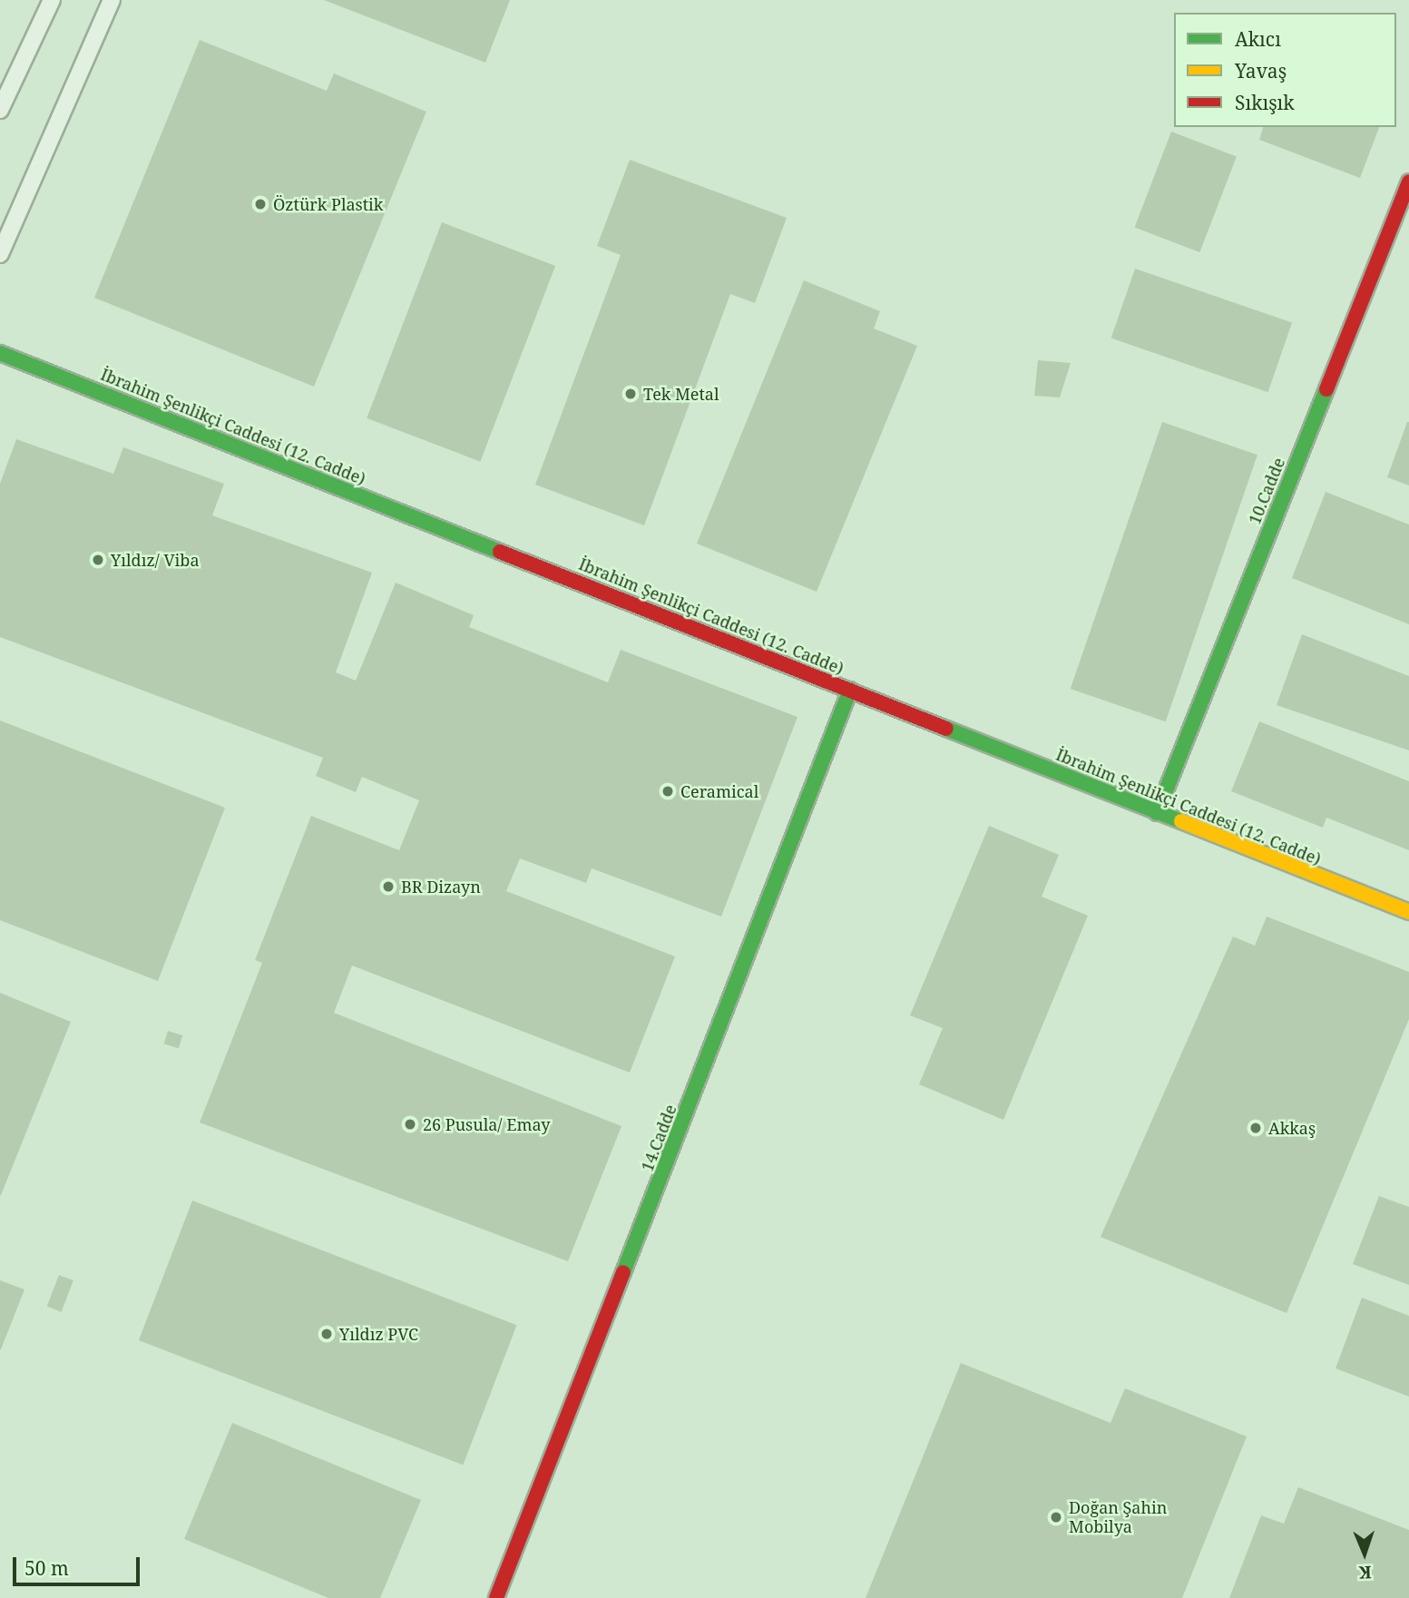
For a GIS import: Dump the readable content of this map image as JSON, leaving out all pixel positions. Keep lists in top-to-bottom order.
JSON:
{
  "streets": {
    "street": ["İbrahim Şenlikçi Caddesi (12. Cadde)", "10.Cadde", "14.Cadde"]
  },
  "crossings": [
    ["İbrahim Şenlikçi Caddesi (12. Cadde)", "10.Cadde"],
    ["İbrahim Şenlikçi Caddesi (12. Cadde)", "14.Cadde"]
  ],
  "places": [
    "Öztürk Plastik",
    "Tek Metal",
    "Yıldız/ Viba",
    "Ceramical",
    "BR Dizayn",
    "26 Pusula/ Emay",
    "Akkaş",
    "Yıldız PVC",
    "Doğan Şahin Mobilya"
  ],
  "legend": ["Akıcı", "Yavaş", "Sıkışık"],
  "scale_bar": "50 m",
  "north": "bottom"
}
